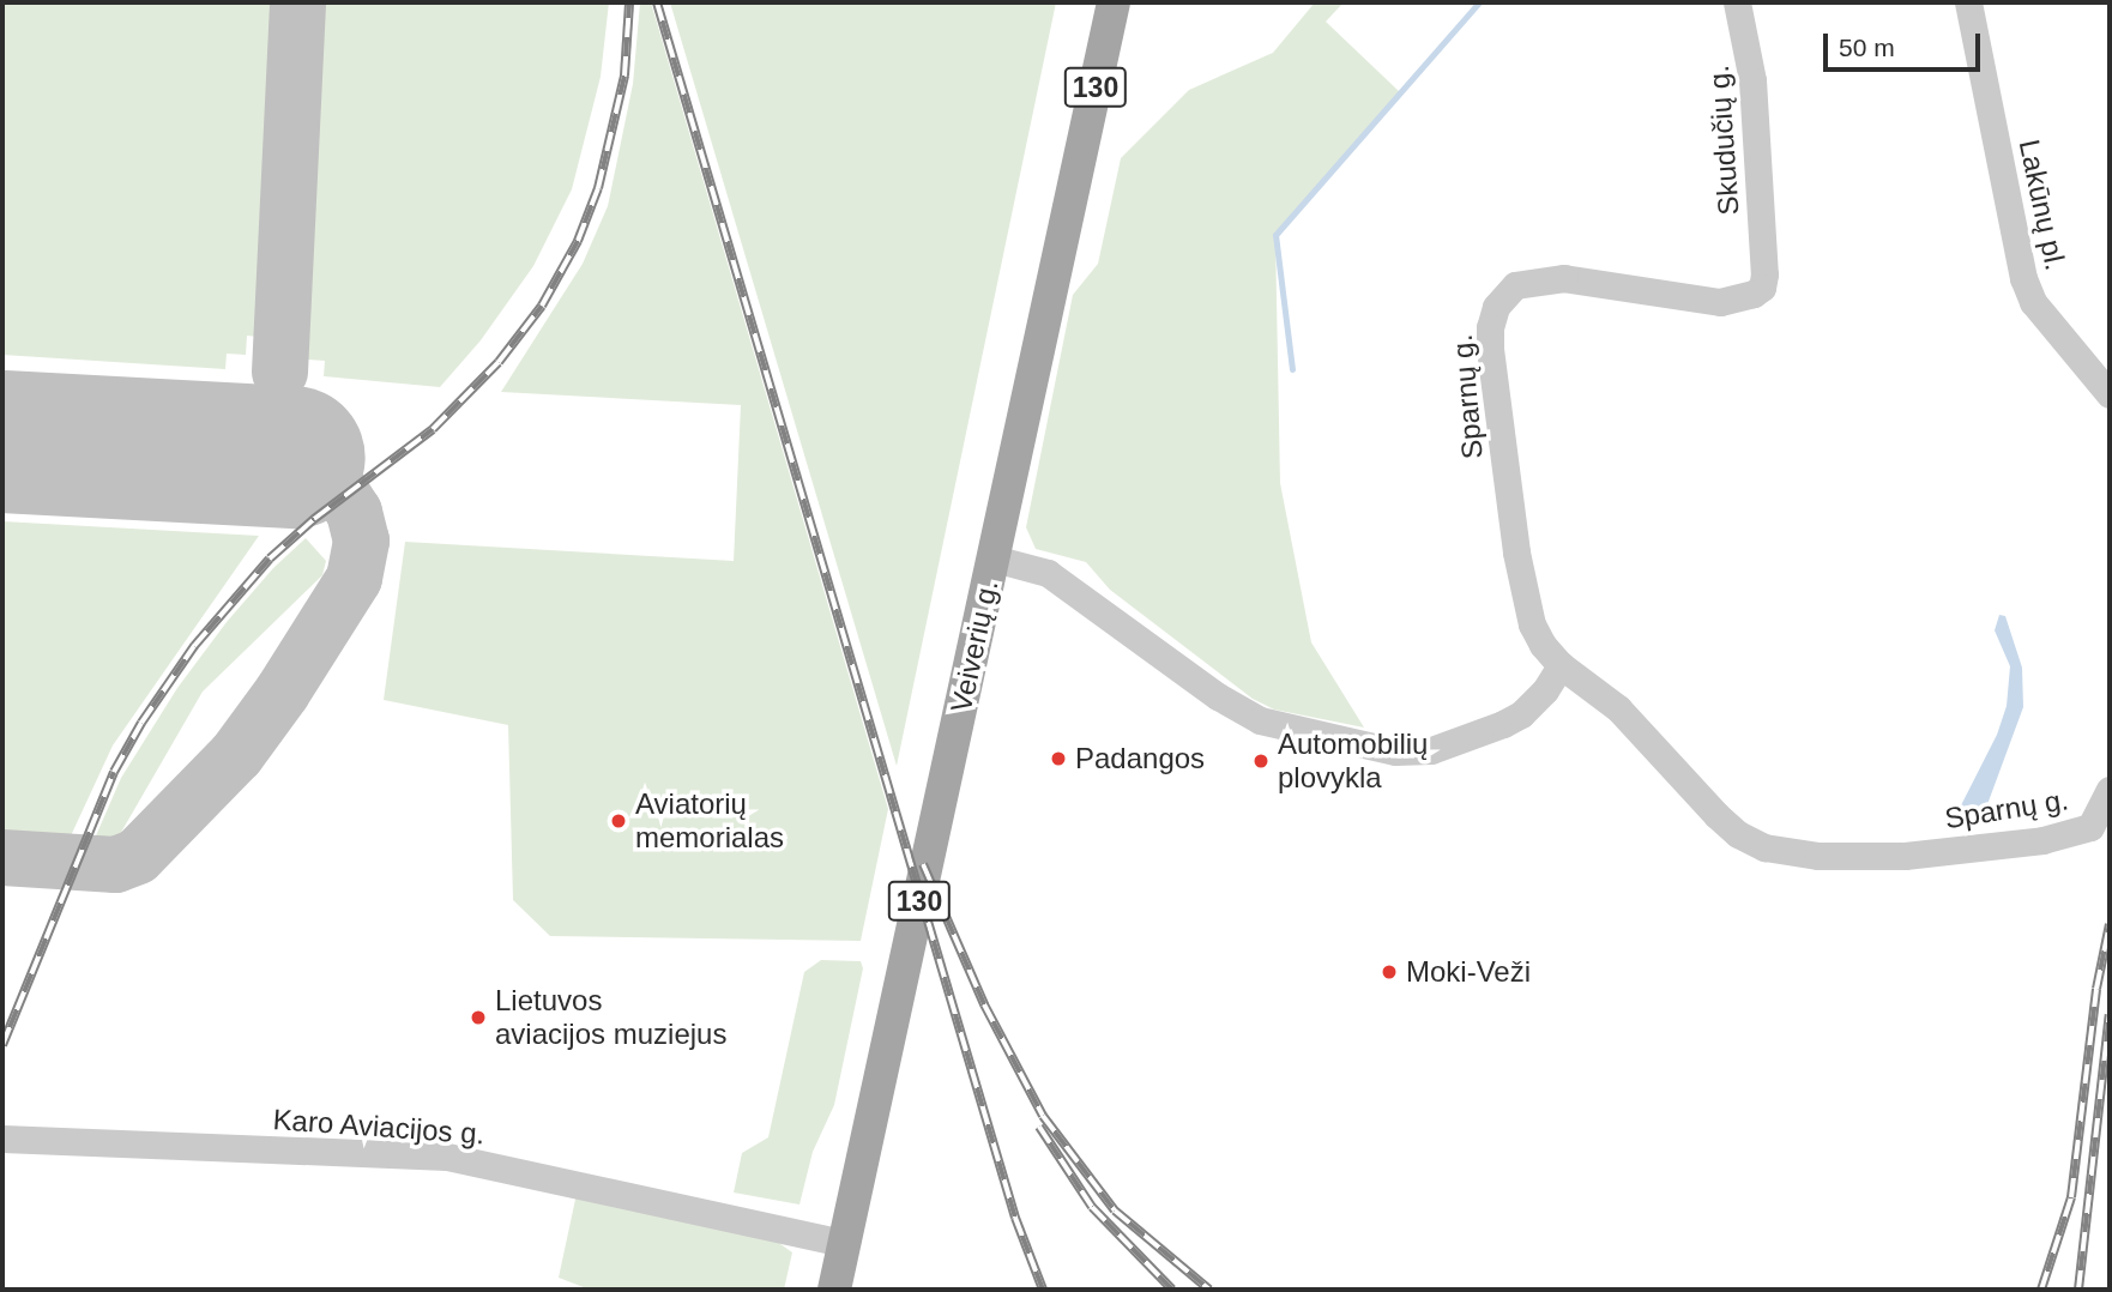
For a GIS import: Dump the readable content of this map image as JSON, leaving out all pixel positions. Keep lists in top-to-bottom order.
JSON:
{
  "streets": {
    "main road": ["130", "Veiverių g."],
    "street": [
      "Skudučių g.",
      "Lakūnų pl.",
      "Sparnų g.",
      "Karo Aviacijos g."
    ]
  },
  "crossings": [
    ["Skudučių g.", "Sparnų g."],
    ["Veiverių g.", "Karo Aviacijos g."]
  ],
  "places": [
    "Padangos",
    "Automobilių plovykla",
    "Aviatorių memorialas",
    "Moki-Veži",
    "Lietuvos aviacijos muziejus"
  ],
  "scale_bar": "50 m"
}
